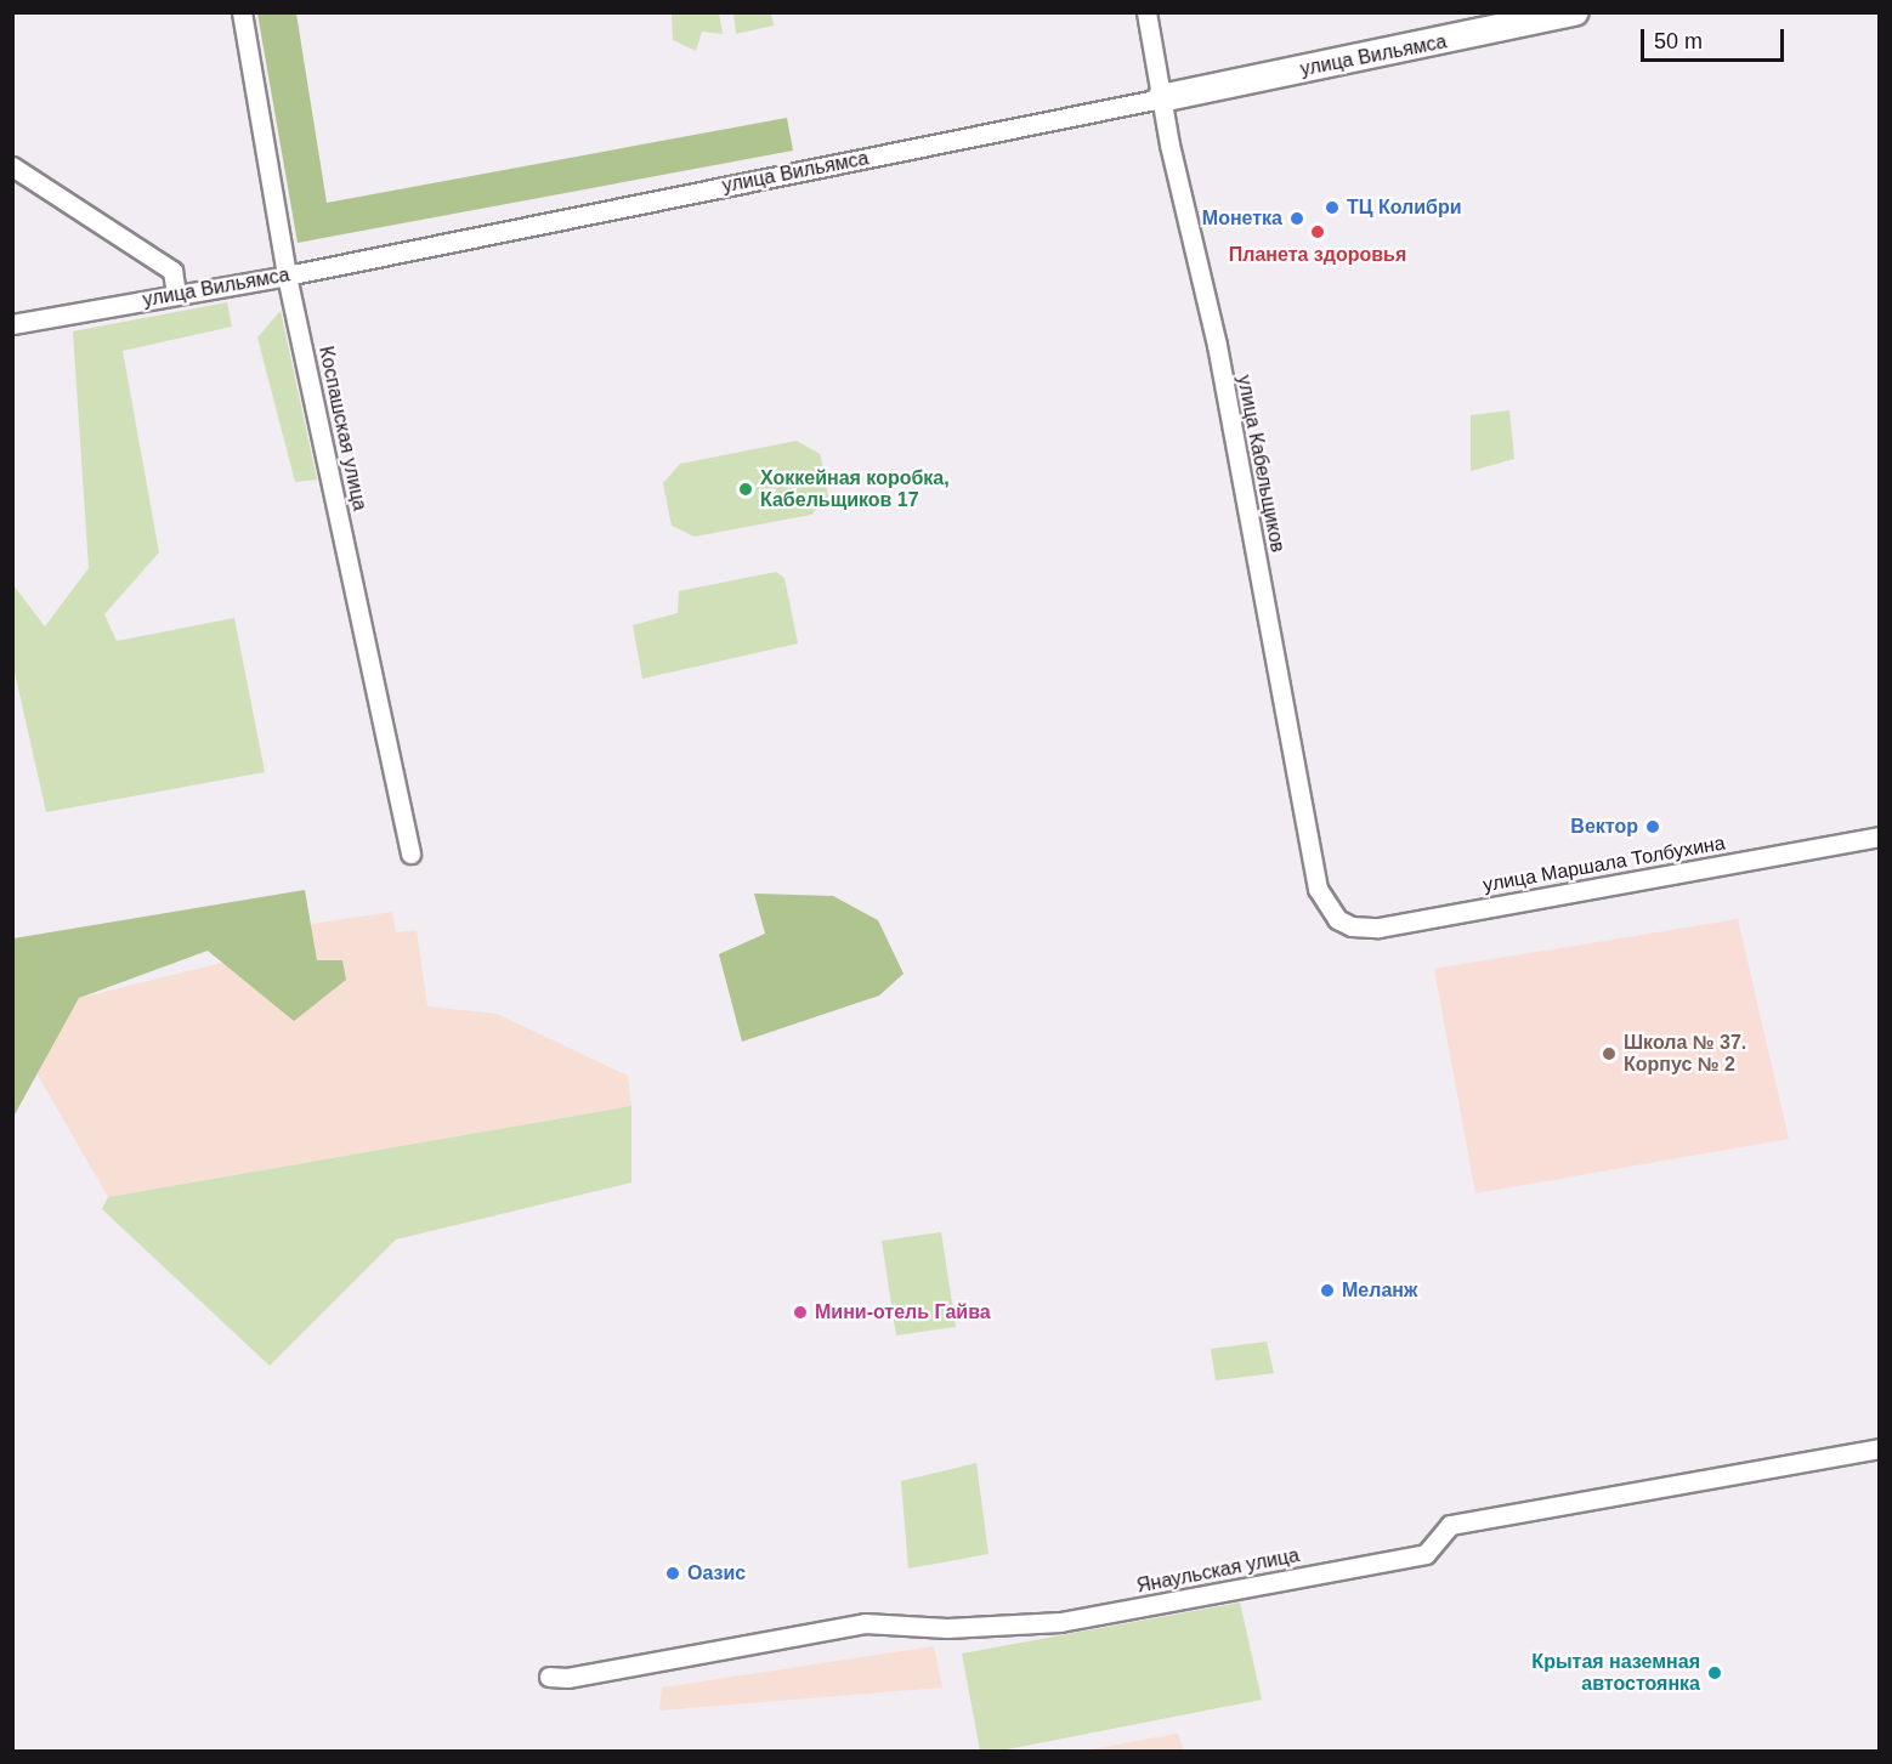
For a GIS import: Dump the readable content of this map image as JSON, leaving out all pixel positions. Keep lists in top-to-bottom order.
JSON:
{
  "streets": {
    "street": [
      "улица Вильямса",
      "Коспашская улица",
      "улица Кабельщиков",
      "улица Маршала Толбухина",
      "Янаульская улица"
    ]
  },
  "crossings": [
    ["улица Вильямса", "Коспашская улица"],
    ["улица Вильямса", "улица Кабельщиков"],
    ["улица Кабельщиков", "улица Маршала Толбухина"]
  ],
  "places": [
    "ТЦ Колибри",
    "Монетка",
    "Планета здоровья",
    "Хоккейная коробка, Кабельщиков 17",
    "Вектор",
    "Школа № 37. Корпус № 2",
    "Меланж",
    "Мини-отель Гайва",
    "Оазис",
    "Крытая наземная автостоянка"
  ],
  "scale_bar": "50 m"
}
